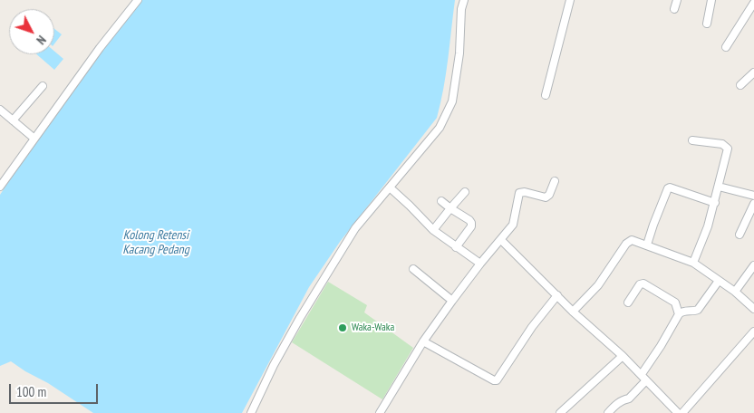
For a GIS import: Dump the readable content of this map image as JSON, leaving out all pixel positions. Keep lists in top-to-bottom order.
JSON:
{
  "water": ["Kolong Retensi Kacang Pedang"],
  "places": ["Waka-Waka"],
  "scale_bar": "100 m",
  "north": "bottom right"
}
